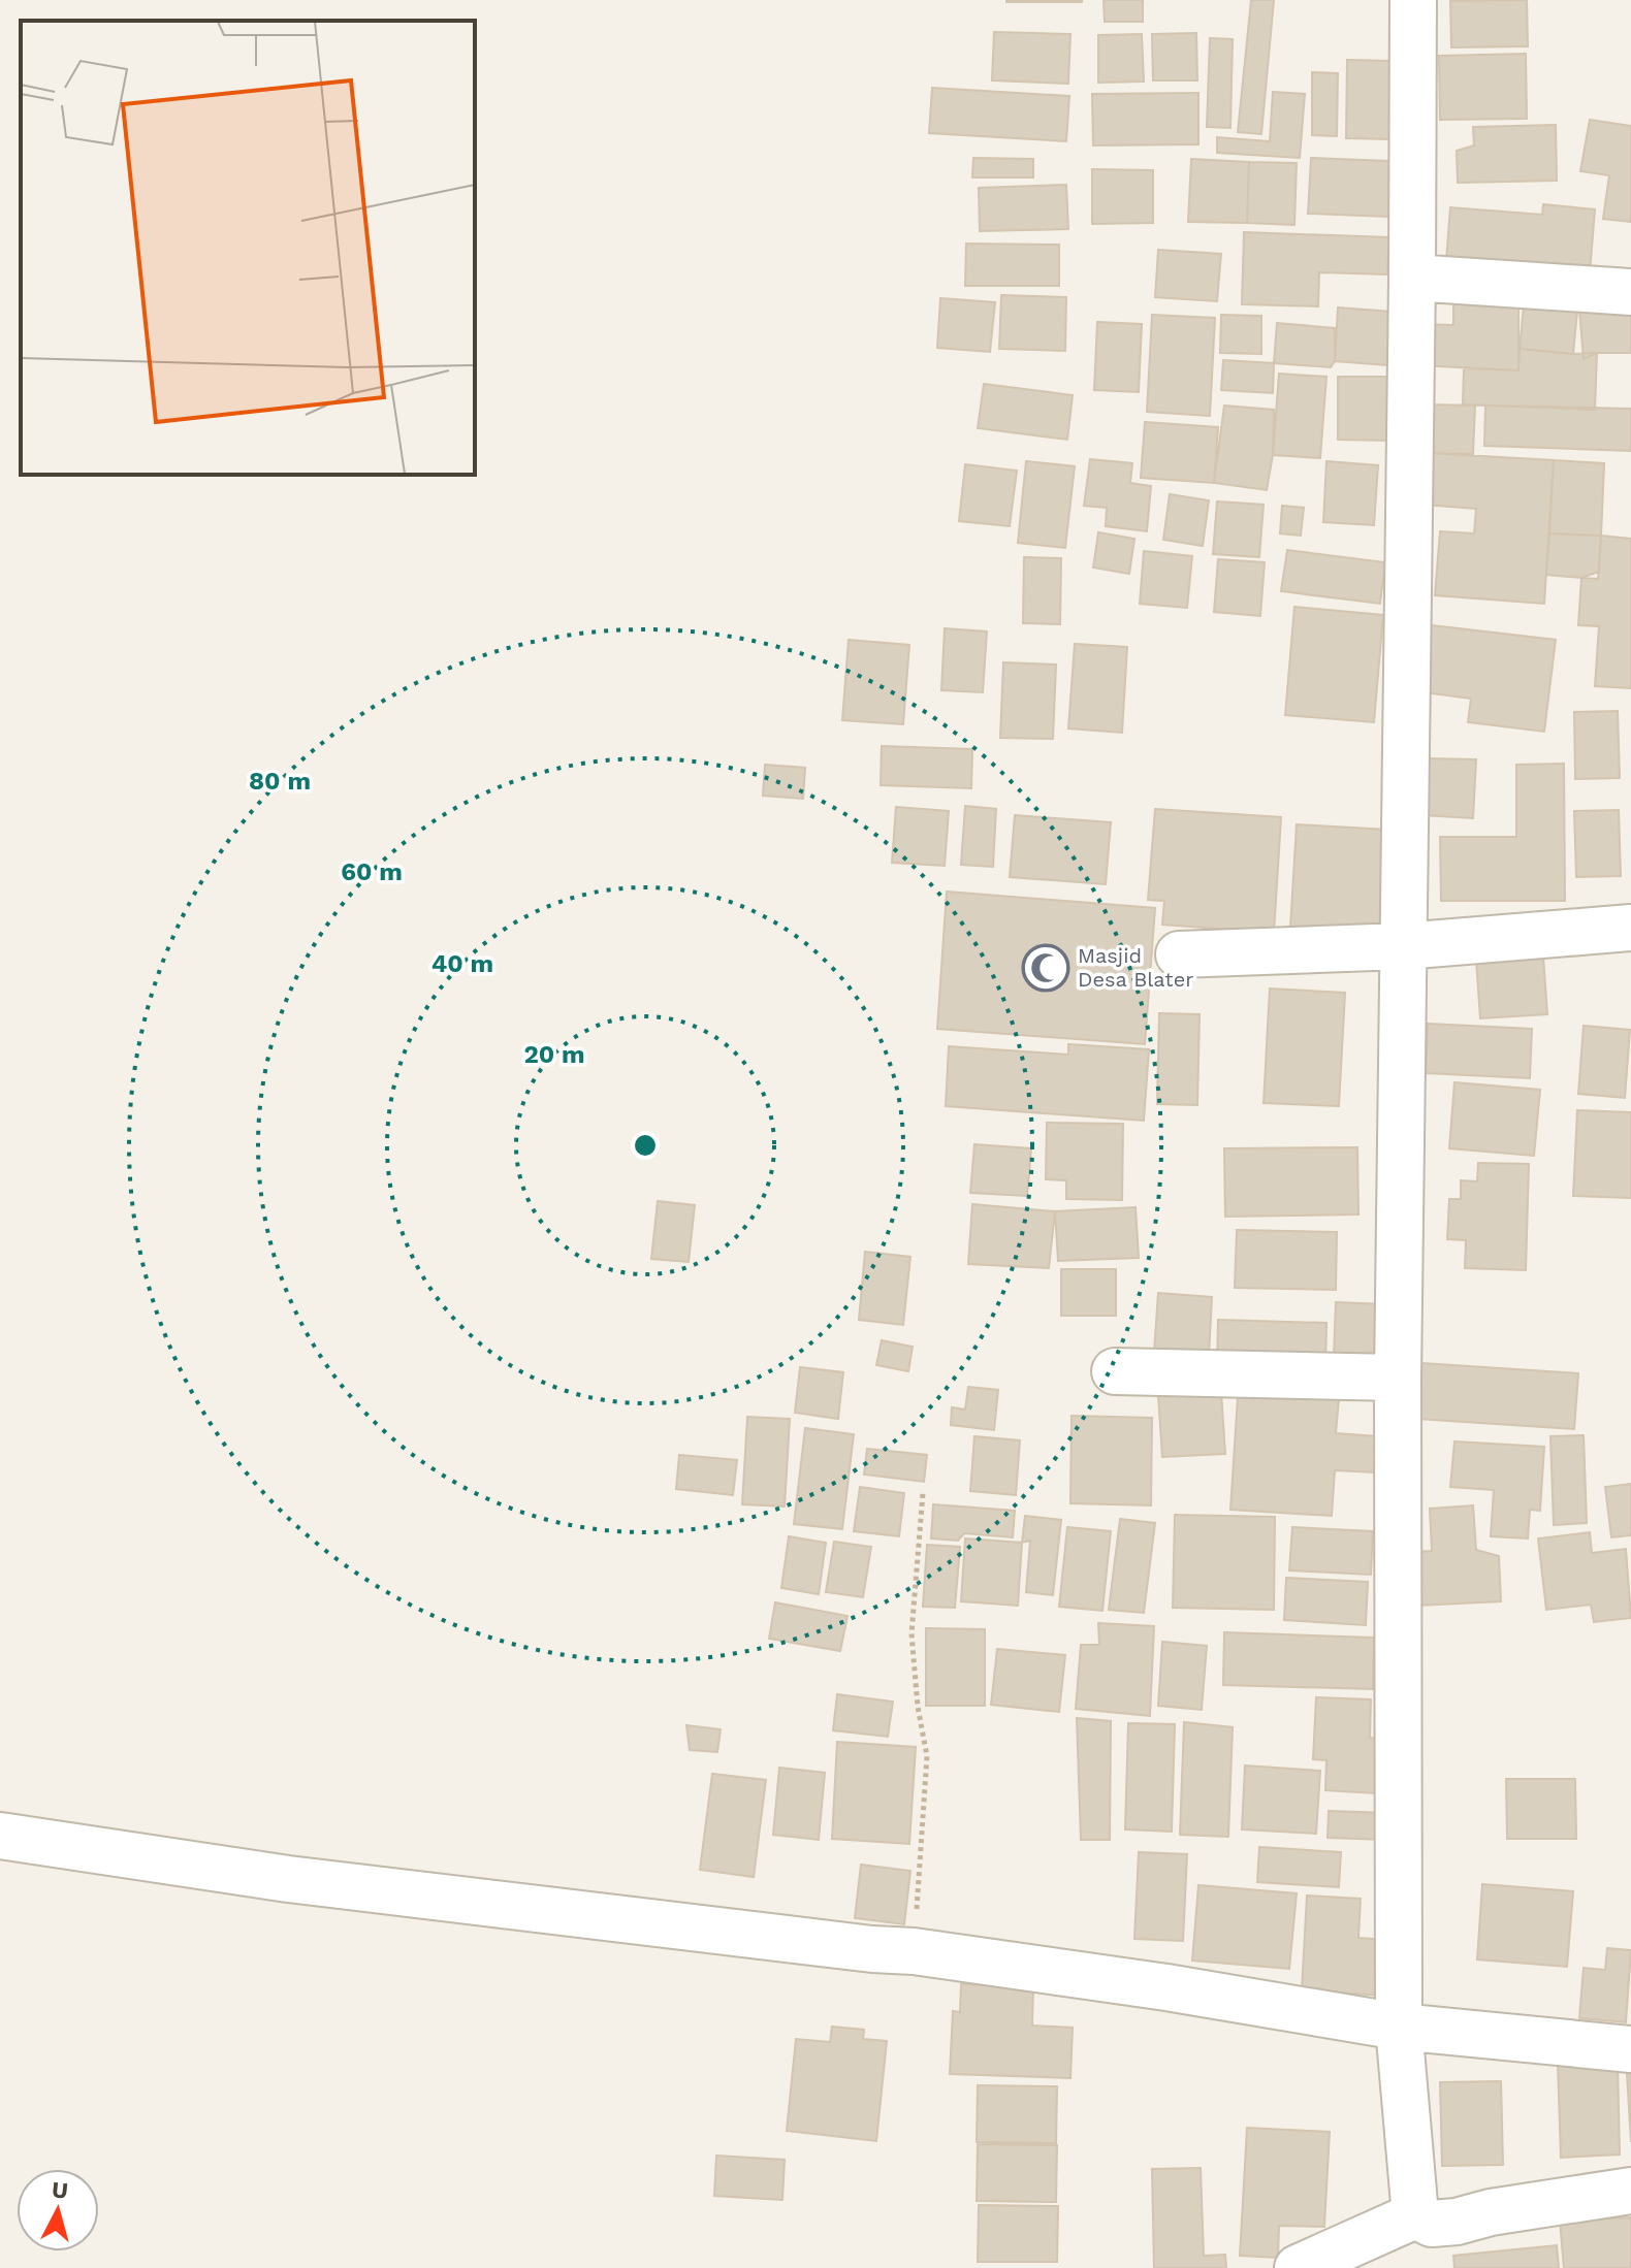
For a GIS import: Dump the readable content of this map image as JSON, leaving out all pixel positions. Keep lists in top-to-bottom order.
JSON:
{
  "places": {
    "mosque": ["Masjid Desa Blater"]
  },
  "north": "top",
  "rings": [
    "80 m",
    "60 m",
    "40 m",
    "20 m"
  ]
}
